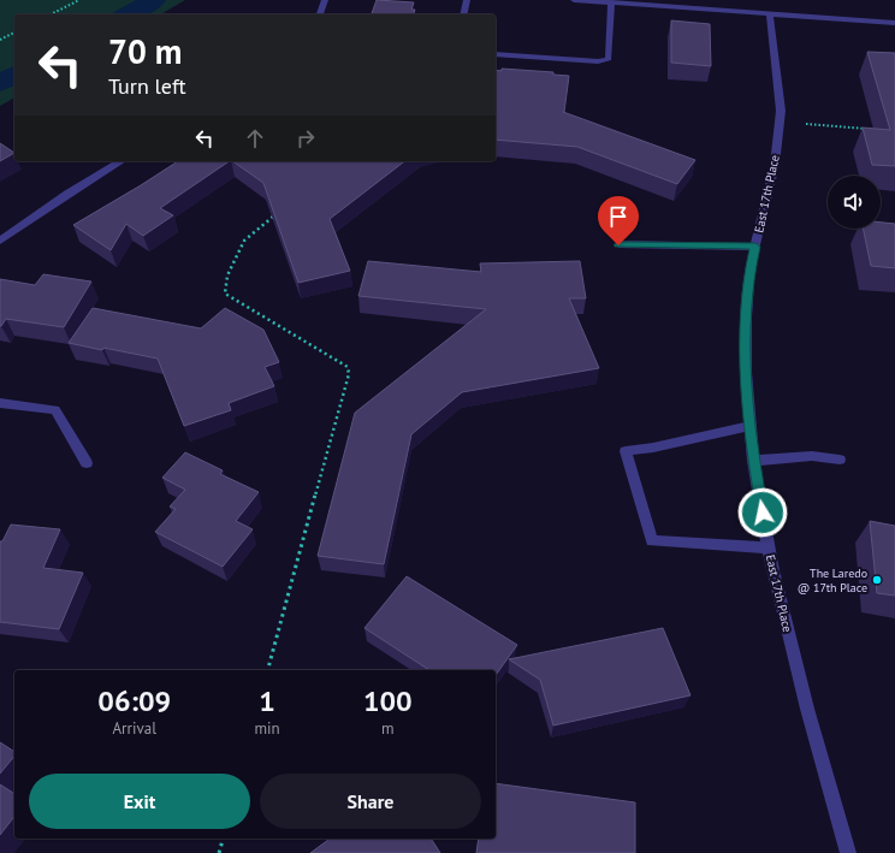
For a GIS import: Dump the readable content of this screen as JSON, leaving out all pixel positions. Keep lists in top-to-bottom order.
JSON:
{
  "streets": {
    "street": ["East 17th Place"]
  },
  "places": ["The Laredo @ 17th Place"],
  "page": {
    "turn": ["70 m", "Turn left"],
    "eta": [
      "06:09",
      "Arrival",
      "1",
      "min",
      "100",
      "m"
    ],
    "buttons": ["Exit", "Share"]
  }
}
